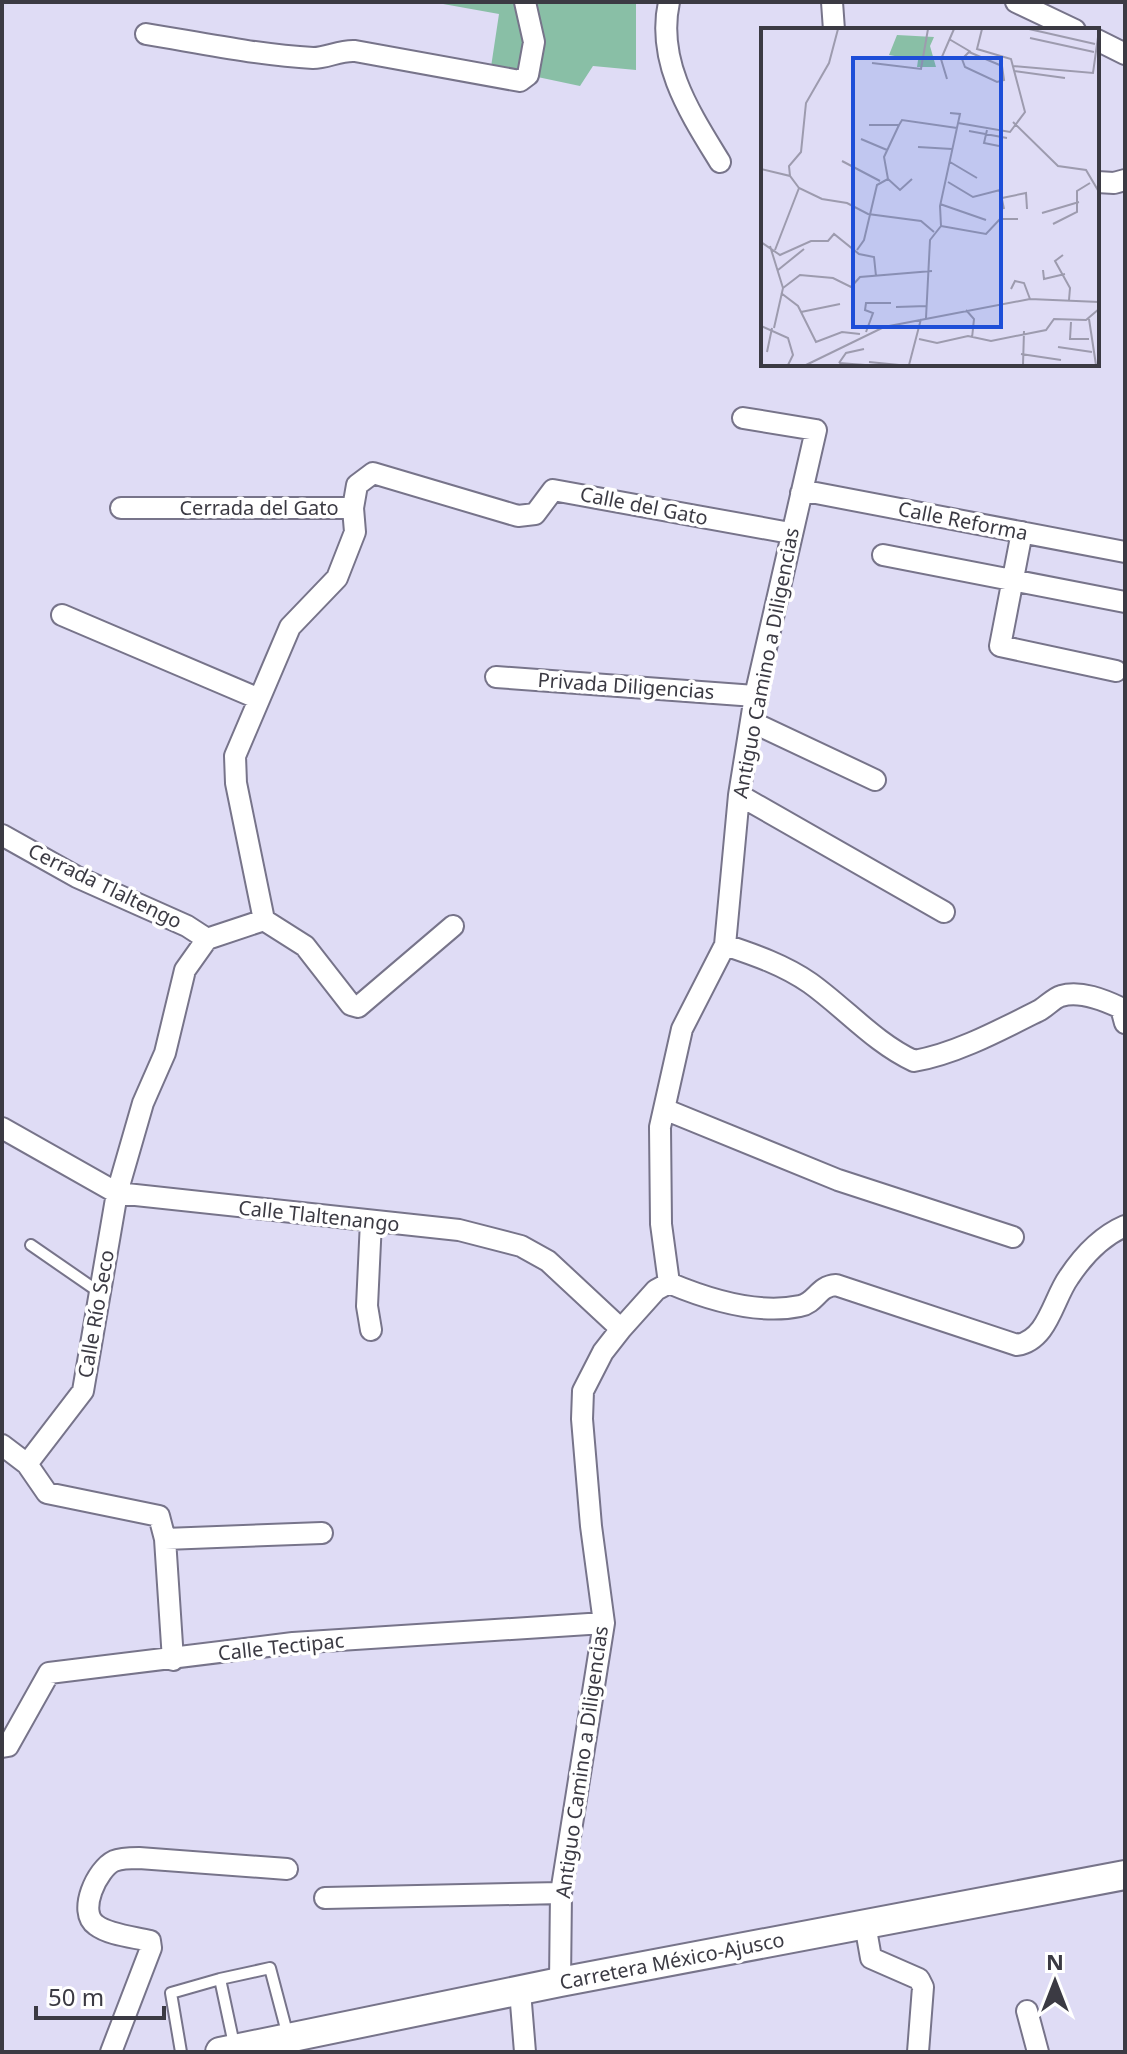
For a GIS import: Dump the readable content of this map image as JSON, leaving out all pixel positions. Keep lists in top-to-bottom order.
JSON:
{
  "streets": {
    "main road": ["Carretera México-Ajusco"],
    "street": [
      "Calle del Gato",
      "Cerrada del Gato",
      "Calle Reforma",
      "Antiguo Camino a Diligencias",
      "Privada Diligencias",
      "Cerrada Tlaltengo",
      "Calle Tlaltenango",
      "Calle Río Seco",
      "Calle Tectipac"
    ]
  },
  "crossings": [
    ["Calle del Gato", "Cerrada del Gato"],
    ["Calle del Gato", "Antiguo Camino a Diligencias"],
    ["Calle Reforma", "Antiguo Camino a Diligencias"],
    ["Antiguo Camino a Diligencias", "Privada Diligencias"],
    ["Antiguo Camino a Diligencias", "Calle Tlaltenango"],
    ["Antiguo Camino a Diligencias", "Calle Tectipac"],
    ["Antiguo Camino a Diligencias", "Carretera México-Ajusco"],
    ["Cerrada Tlaltengo", "Calle Río Seco"],
    ["Calle Tlaltenango", "Calle Río Seco"]
  ],
  "scale_bar": "50 m",
  "north": "top"
}
